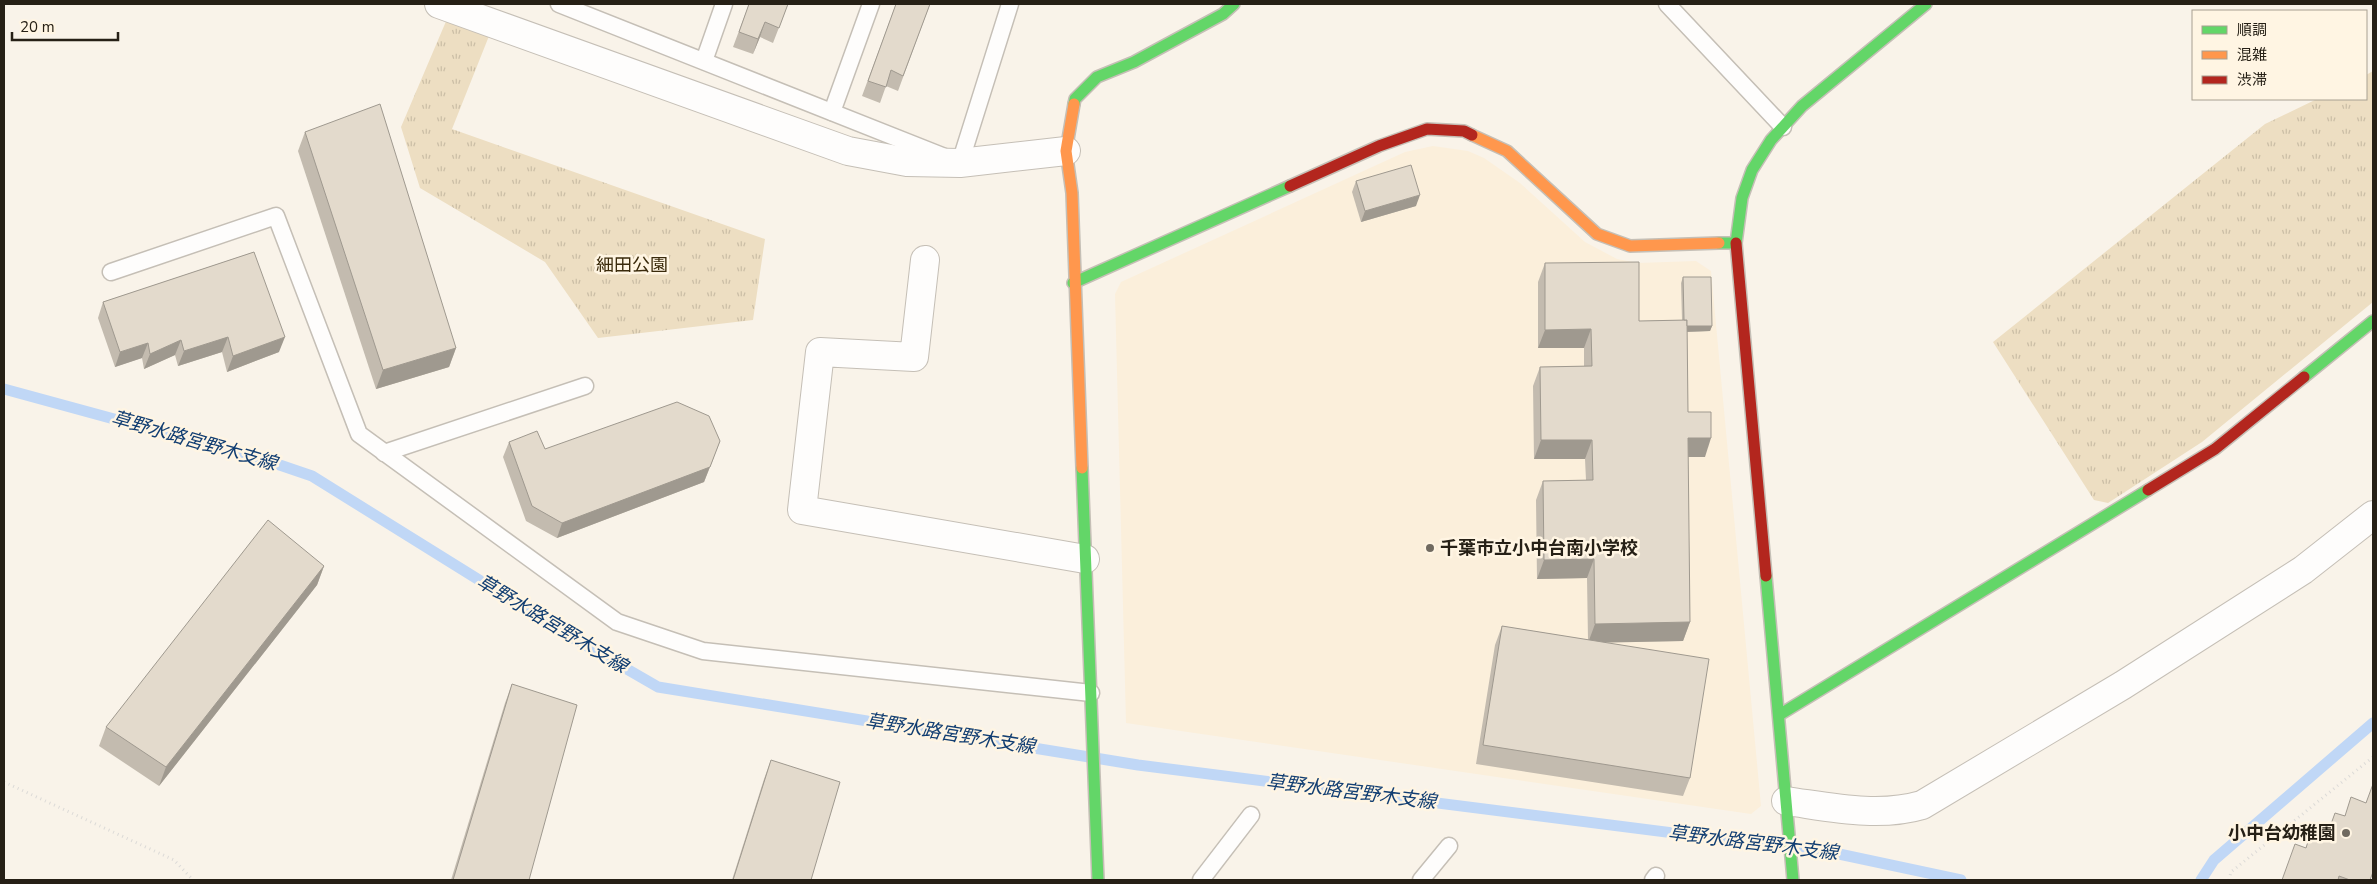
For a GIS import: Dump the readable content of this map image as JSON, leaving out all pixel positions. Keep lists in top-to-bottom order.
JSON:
{
  "water": ["草野水路宮野木支線"],
  "parks": ["細田公園"],
  "places": ["千葉市立小中台南小学校", "小中台幼稚園"],
  "legend": ["順調", "混雑", "渋滞"],
  "scale_bar": "20 m"
}
